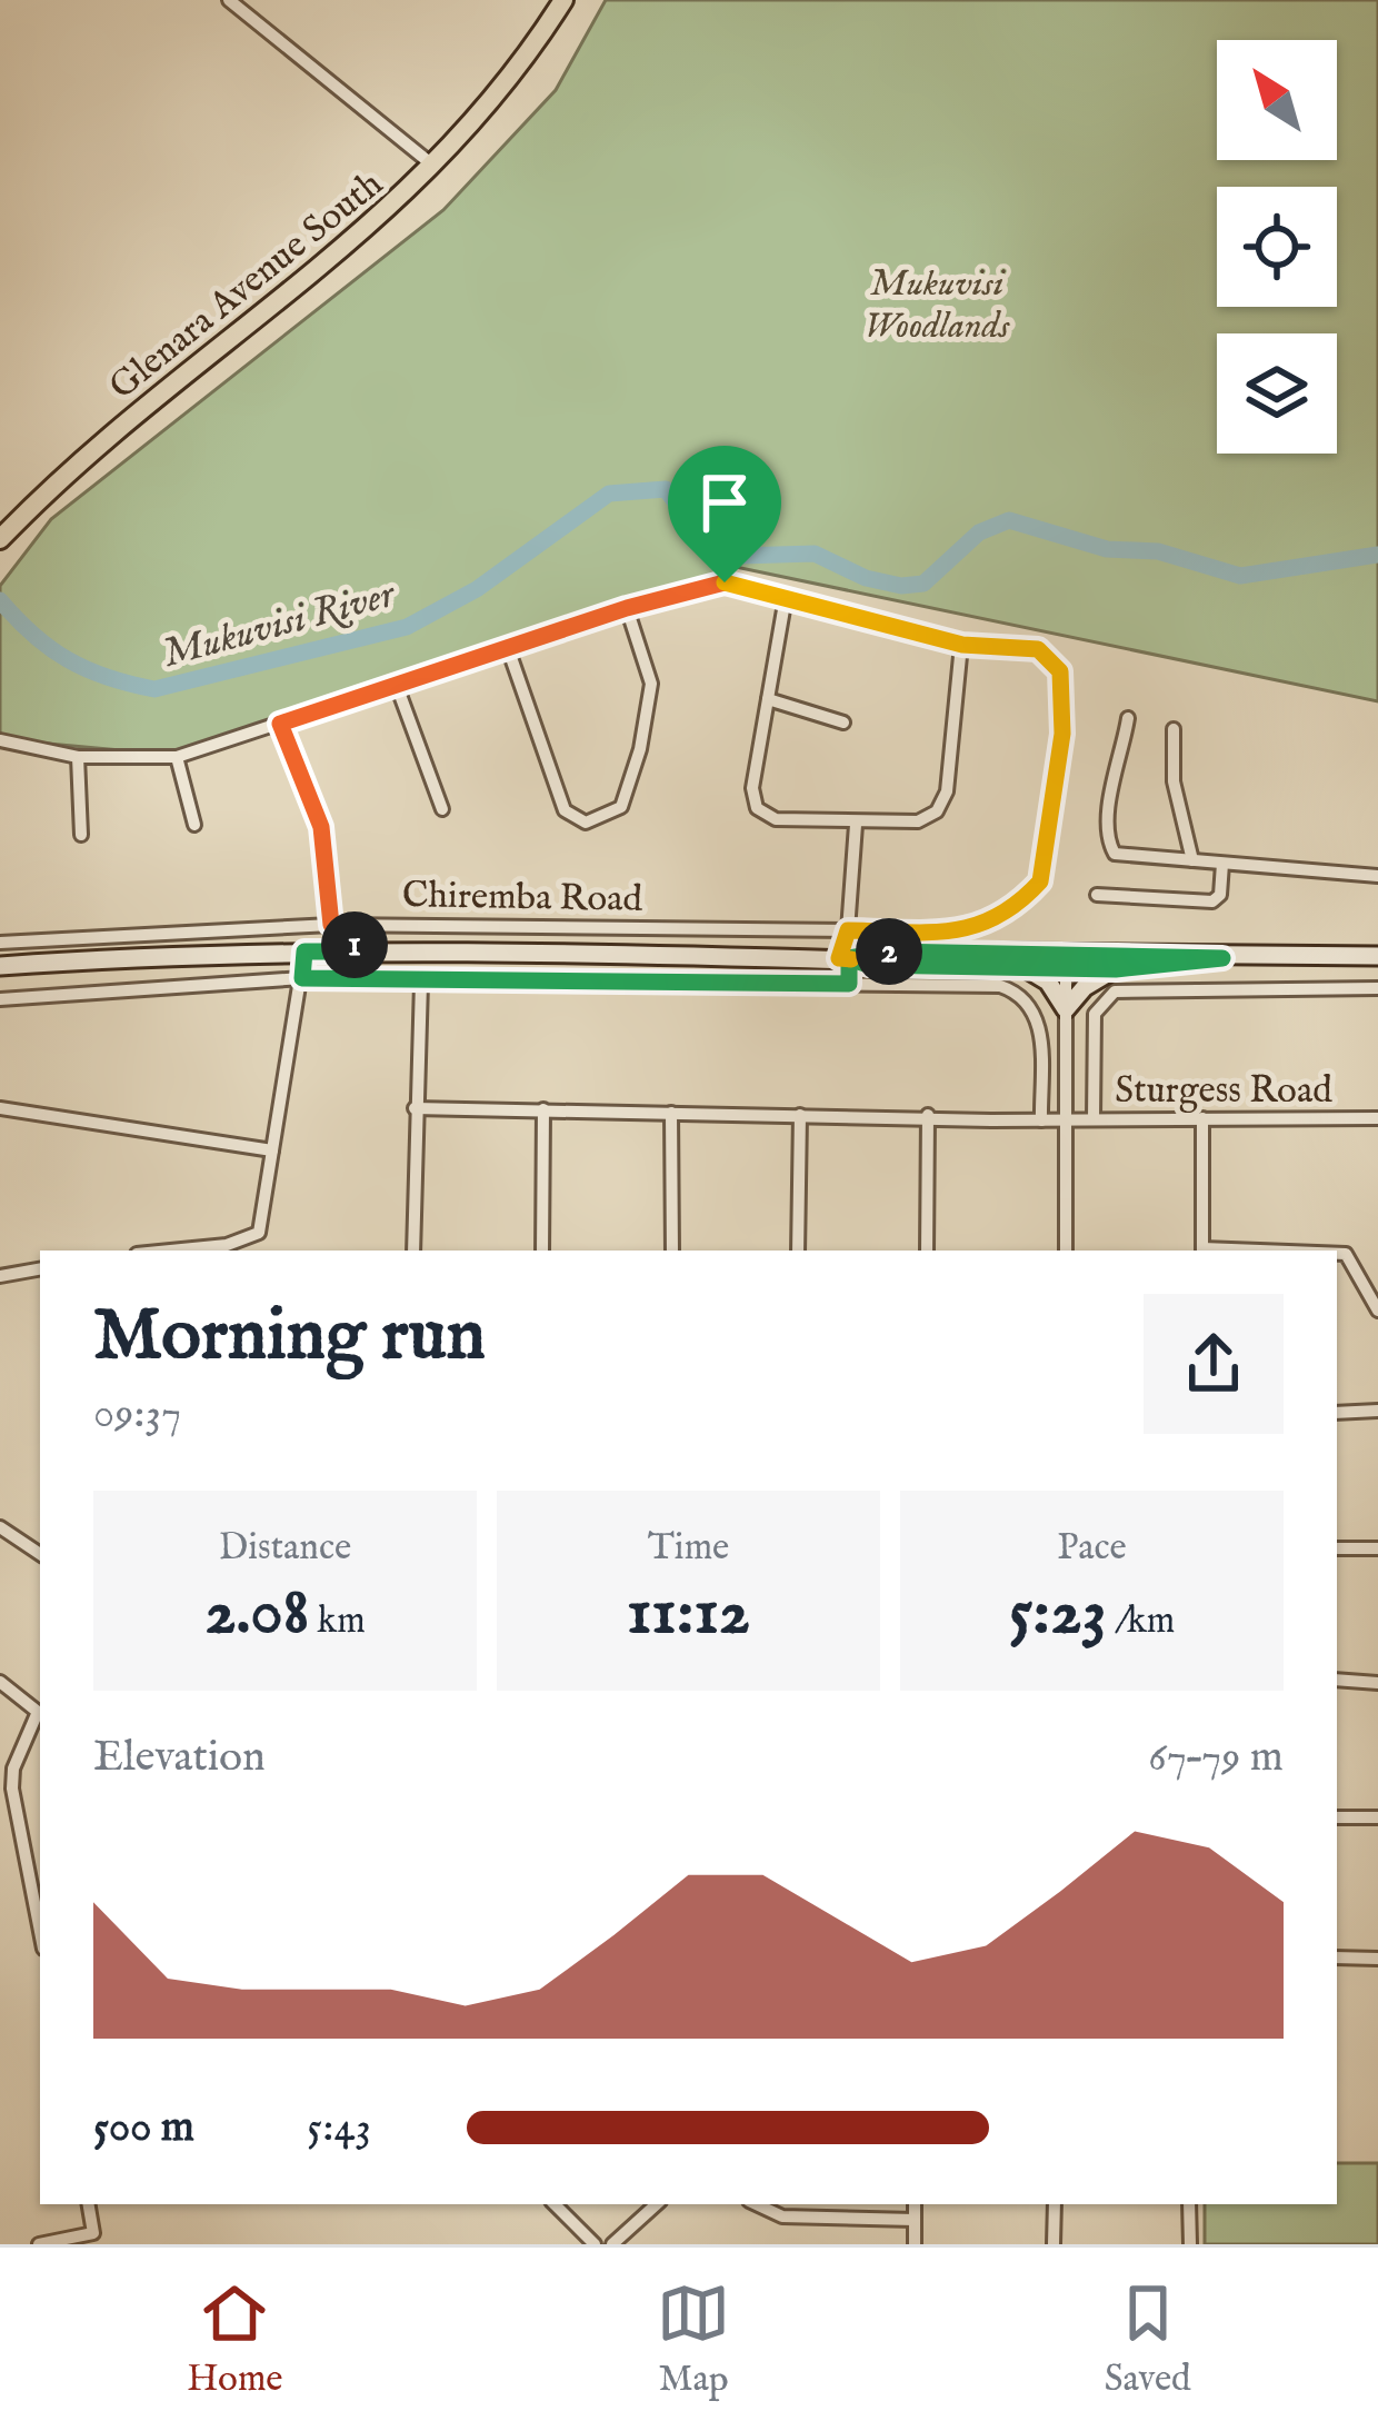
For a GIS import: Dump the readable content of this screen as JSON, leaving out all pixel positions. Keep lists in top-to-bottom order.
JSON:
{
  "streets": {
    "main road": ["Glenara Avenue South", "Chiremba Road"],
    "street": ["Sturgess Road"]
  },
  "water": ["Mukuvisi River"],
  "parks": ["Mukuvisi Woodlands"],
  "north": "top left",
  "page": {
    "pins": ["1", "2"],
    "heading": ["Morning run", "09:37"],
    "stats": [
      ["Distance", "2.08 km"],
      ["Time", "11:12"],
      ["Pace", "5:23 /km"]
    ],
    "chart": ["Elevation", "67–79 m"],
    "list": [
      {
        "name": "500 m",
        "note": "5:43"
      }
    ],
    "tabs": ["Home", "Map", "Saved"]
  }
}
